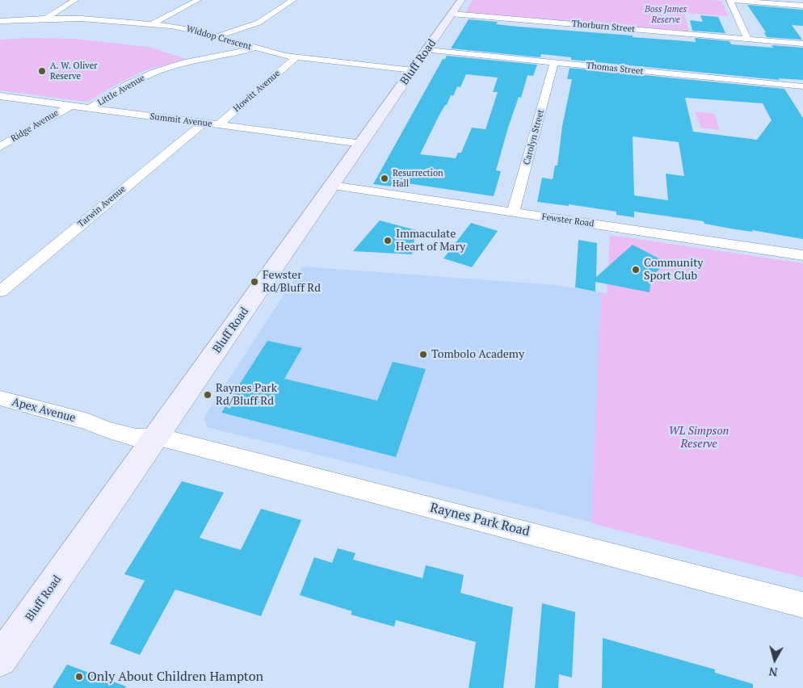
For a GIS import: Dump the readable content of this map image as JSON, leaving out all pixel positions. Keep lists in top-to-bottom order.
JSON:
{
  "streets": {
    "main road": ["Bluff Road"],
    "street": [
      "Thorburn Street",
      "Widdop Crescent",
      "Thomas Street",
      "Little Avenue",
      "Howitt Avenue",
      "Summit Avenue",
      "Ridge Avenue",
      "Carolyn Street",
      "Tarwin Avenue",
      "Fewster Road",
      "Apex Avenue",
      "Raynes Park Road"
    ]
  },
  "crossings": [
    ["Thorburn Street", "Bluff Road"],
    ["Widdop Crescent", "Bluff Road"],
    ["Widdop Crescent", "Little Avenue"],
    ["Widdop Crescent", "Howitt Avenue"],
    ["Bluff Road", "Thomas Street"],
    ["Bluff Road", "Summit Avenue"],
    ["Bluff Road", "Fewster Road"],
    ["Bluff Road", "Apex Avenue"],
    ["Bluff Road", "Raynes Park Road"],
    ["Thomas Street", "Carolyn Street"],
    ["Little Avenue", "Summit Avenue"],
    ["Howitt Avenue", "Summit Avenue"],
    ["Summit Avenue", "Ridge Avenue"],
    ["Summit Avenue", "Tarwin Avenue"],
    ["Carolyn Street", "Fewster Road"],
    ["Apex Avenue", "Raynes Park Road"]
  ],
  "parks": ["Boss James Reserve", "WL Simpson Reserve"],
  "places": [
    "A. W. Oliver Reserve",
    "Resurrection Hall",
    "Immaculate Heart of Mary",
    "Community Sport Club",
    "Fewster Rd/Bluff Rd",
    "Tombolo Academy",
    "Raynes Park Rd/Bluff Rd",
    "Only About Children Hampton"
  ],
  "north": "bottom"
}
